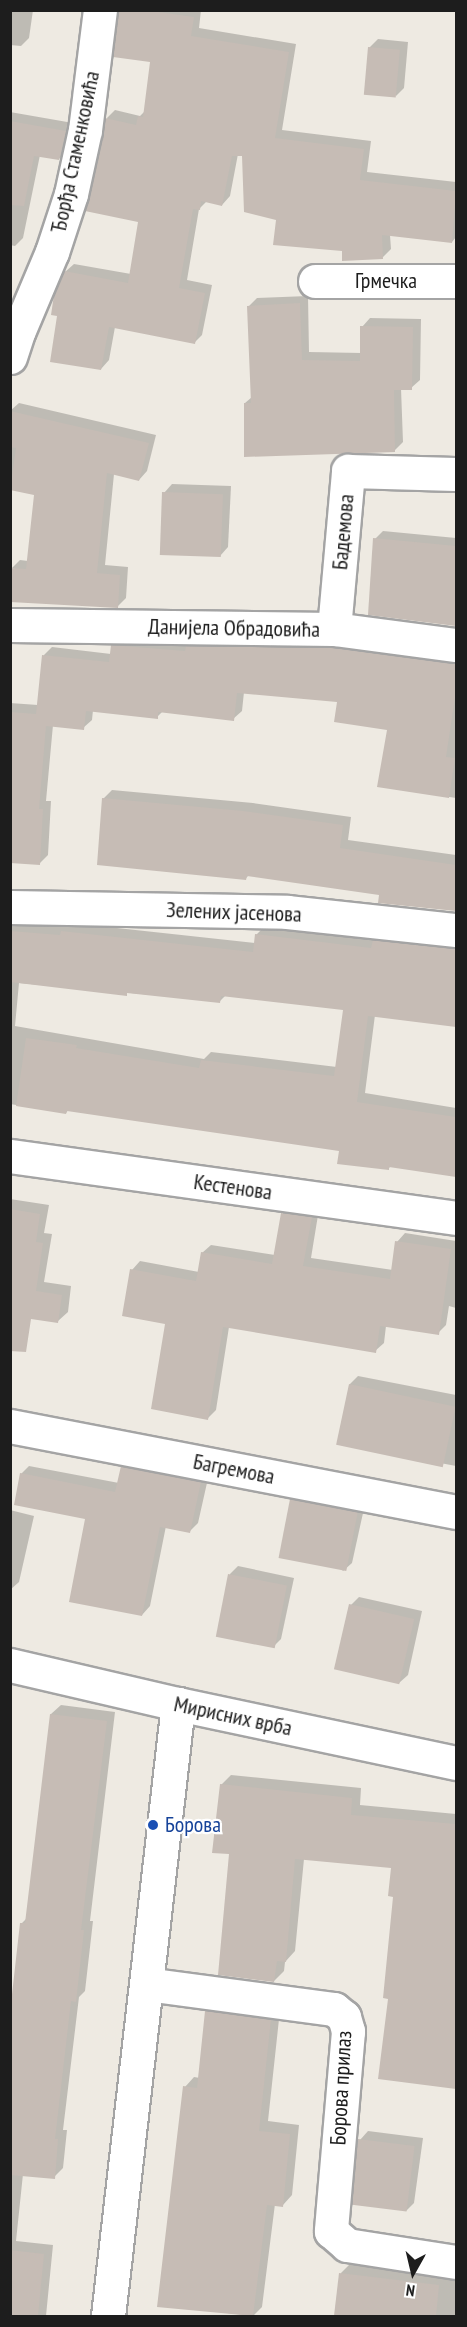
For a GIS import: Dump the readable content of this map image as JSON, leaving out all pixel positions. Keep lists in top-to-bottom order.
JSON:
{
  "streets": {
    "street": [
      "Ђорђа Стаменковића",
      "Грмечка",
      "Бадемова",
      "Данијела Обрадовића",
      "Зелених јасенова",
      "Кестенова",
      "Багремова",
      "Мирисних врба",
      "Борова прилаз"
    ]
  },
  "crossings": [
    ["Бадемова", "Данијела Обрадовића"]
  ],
  "places": ["Борова"],
  "north": "bottom"
}
